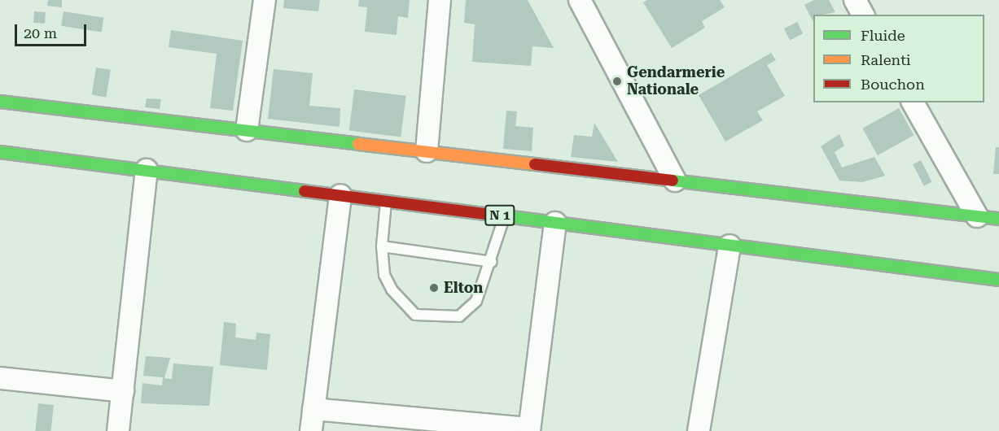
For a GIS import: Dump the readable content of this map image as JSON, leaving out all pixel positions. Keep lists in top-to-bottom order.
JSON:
{
  "streets": {
    "main road": ["N 1"]
  },
  "places": ["Gendarmerie Nationale", "Elton"],
  "legend": ["Fluide", "Ralenti", "Bouchon"],
  "scale_bar": "20 m"
}
